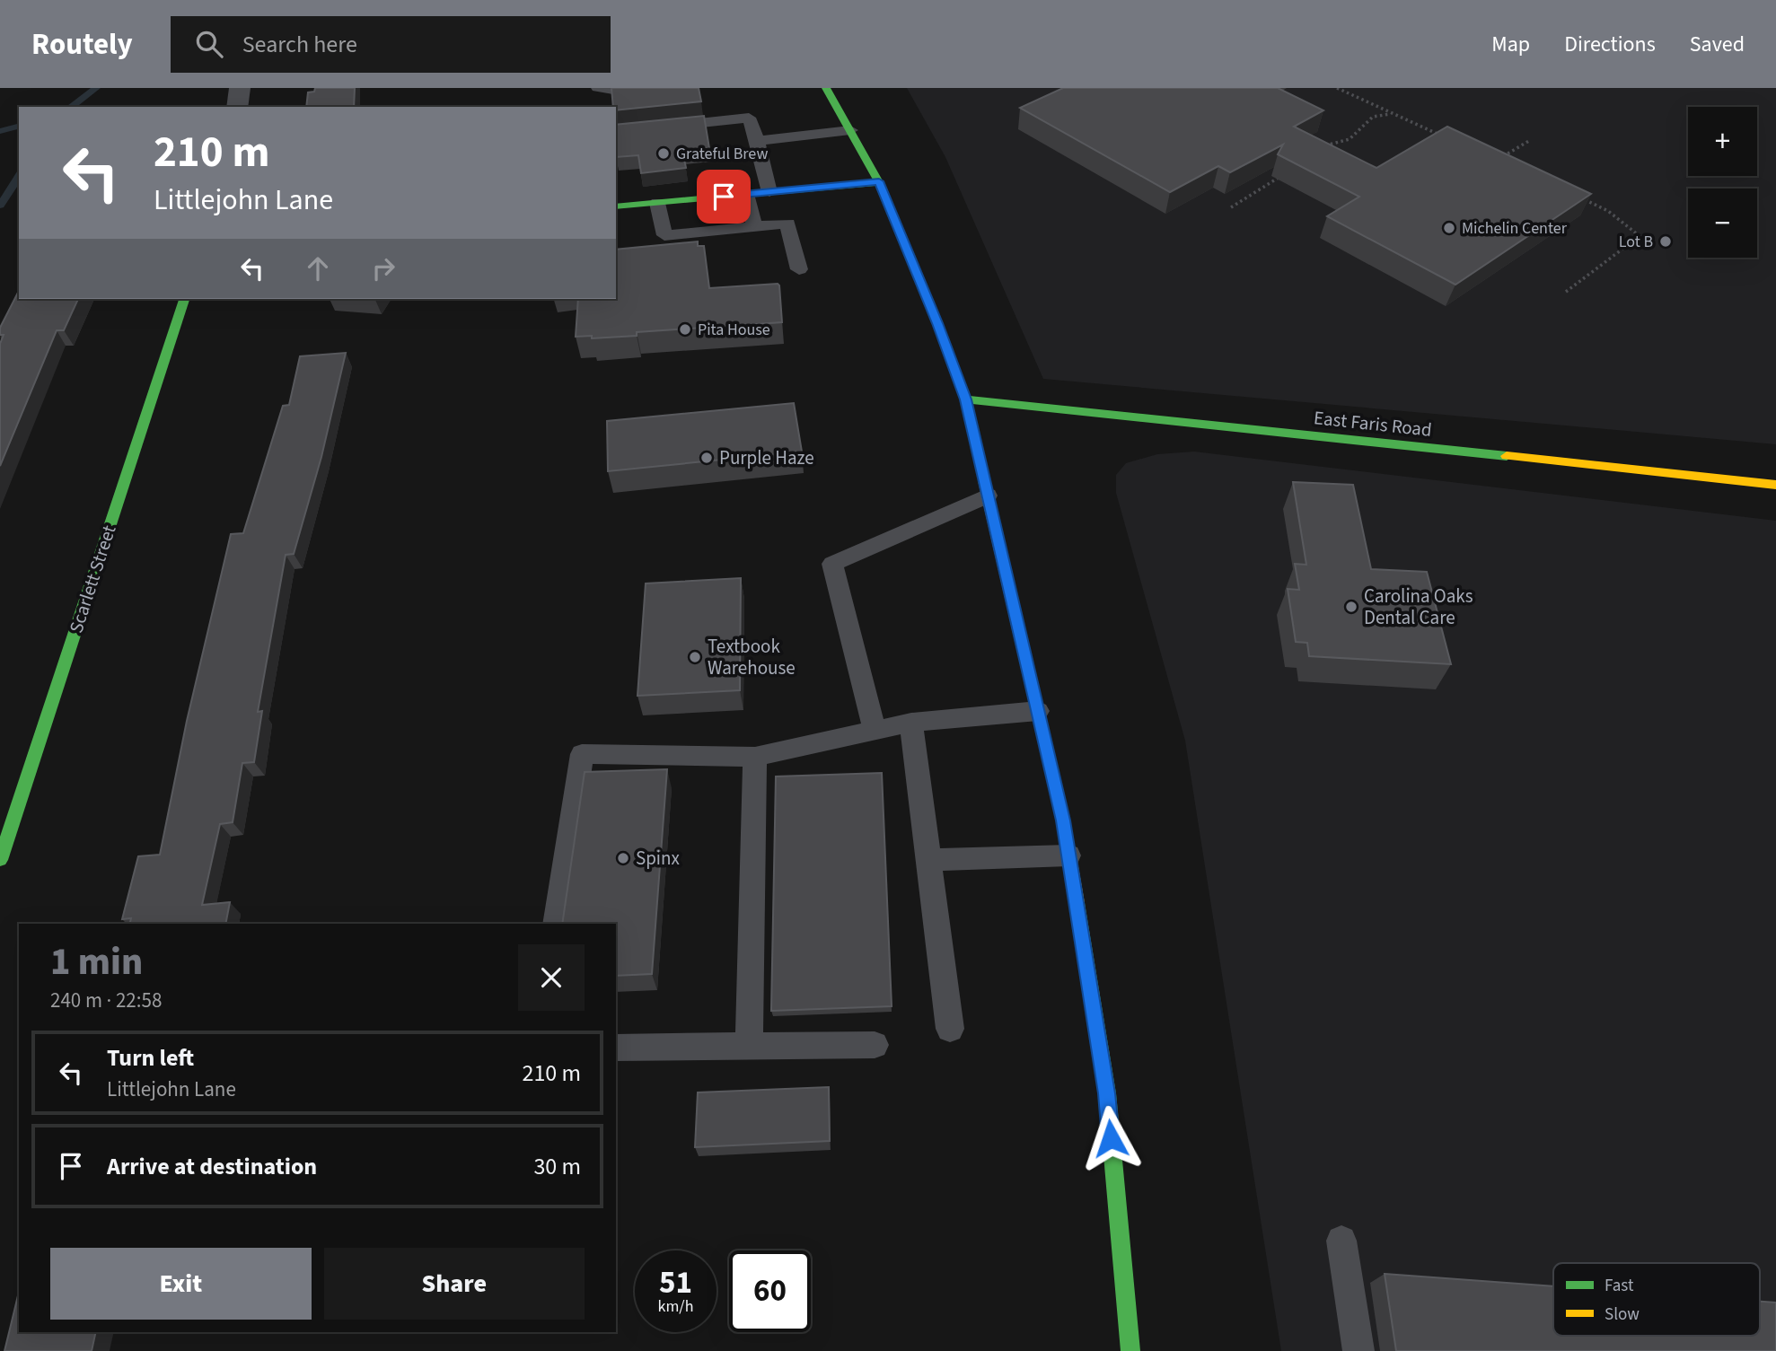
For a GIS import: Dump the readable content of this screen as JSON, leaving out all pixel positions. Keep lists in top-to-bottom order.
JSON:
{
  "streets": {
    "main road": ["East Faris Road", "Scarlett Street"]
  },
  "places": [
    "Grateful Brew",
    "Michelin Center",
    "Lot B",
    "Pita House",
    "Purple Haze",
    "Carolina Oaks Dental Care",
    "Textbook Warehouse",
    "Spinx"
  ],
  "legend": ["Fast", "Slow"],
  "page": {
    "header": "Routely",
    "search": "Search here",
    "nav": ["Map", "Directions", "Saved"],
    "map_buttons": ["+", "−"],
    "turn": ["210 m", "Littlejohn Lane"],
    "heading": ["1 min", "240 m · 22:58"],
    "list": [
      {
        "name": "Turn left",
        "note": "Littlejohn Lane",
        "value": "210 m"
      },
      {
        "name": "Arrive at destination",
        "value": "30 m"
      }
    ],
    "buttons": ["Exit", "Share"],
    "speed": "51 km/h",
    "limit": "60"
  }
}
